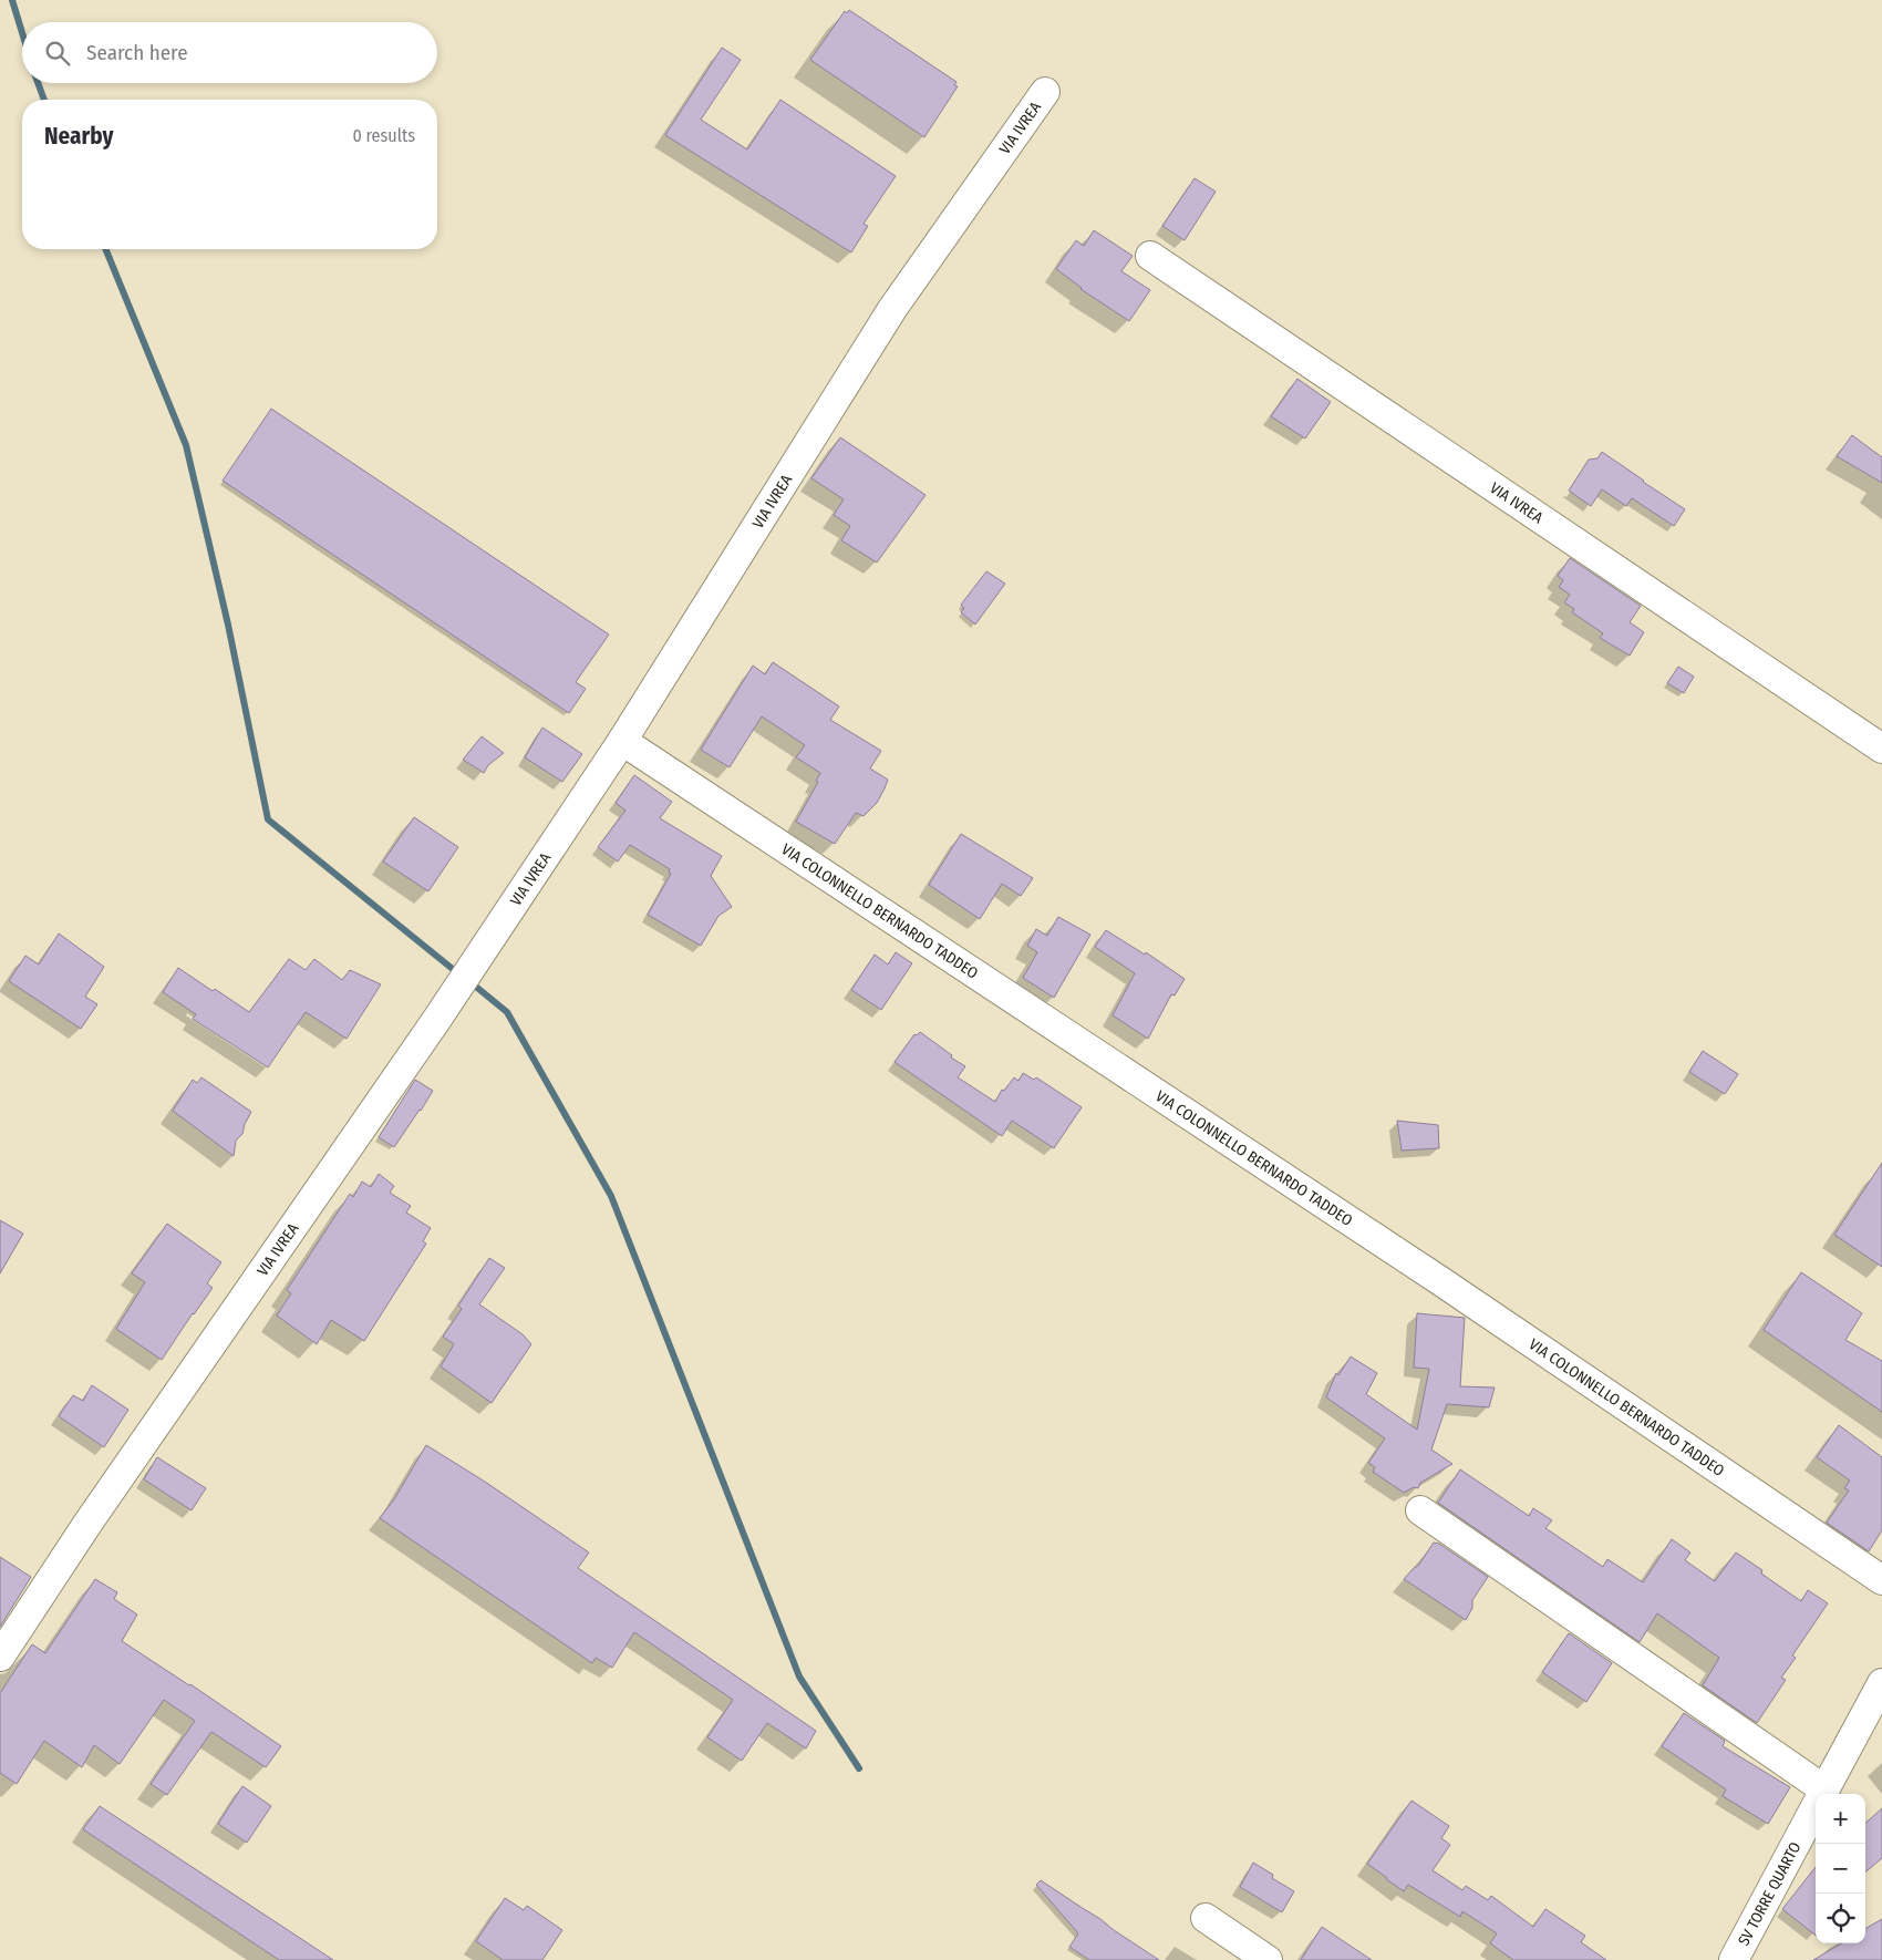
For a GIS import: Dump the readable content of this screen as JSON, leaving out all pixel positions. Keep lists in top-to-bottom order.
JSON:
{
  "streets": {
    "street": ["VIA IVREA", "VIA COLONNELLO BERNARDO TADDEO", "SV TORRE QUARTO"]
  },
  "crossings": [
    ["VIA IVREA", "VIA COLONNELLO BERNARDO TADDEO"]
  ],
  "page": {
    "search": "Search here",
    "heading": ["Nearby", "0 results"],
    "map_buttons": ["+", "−"]
  }
}
